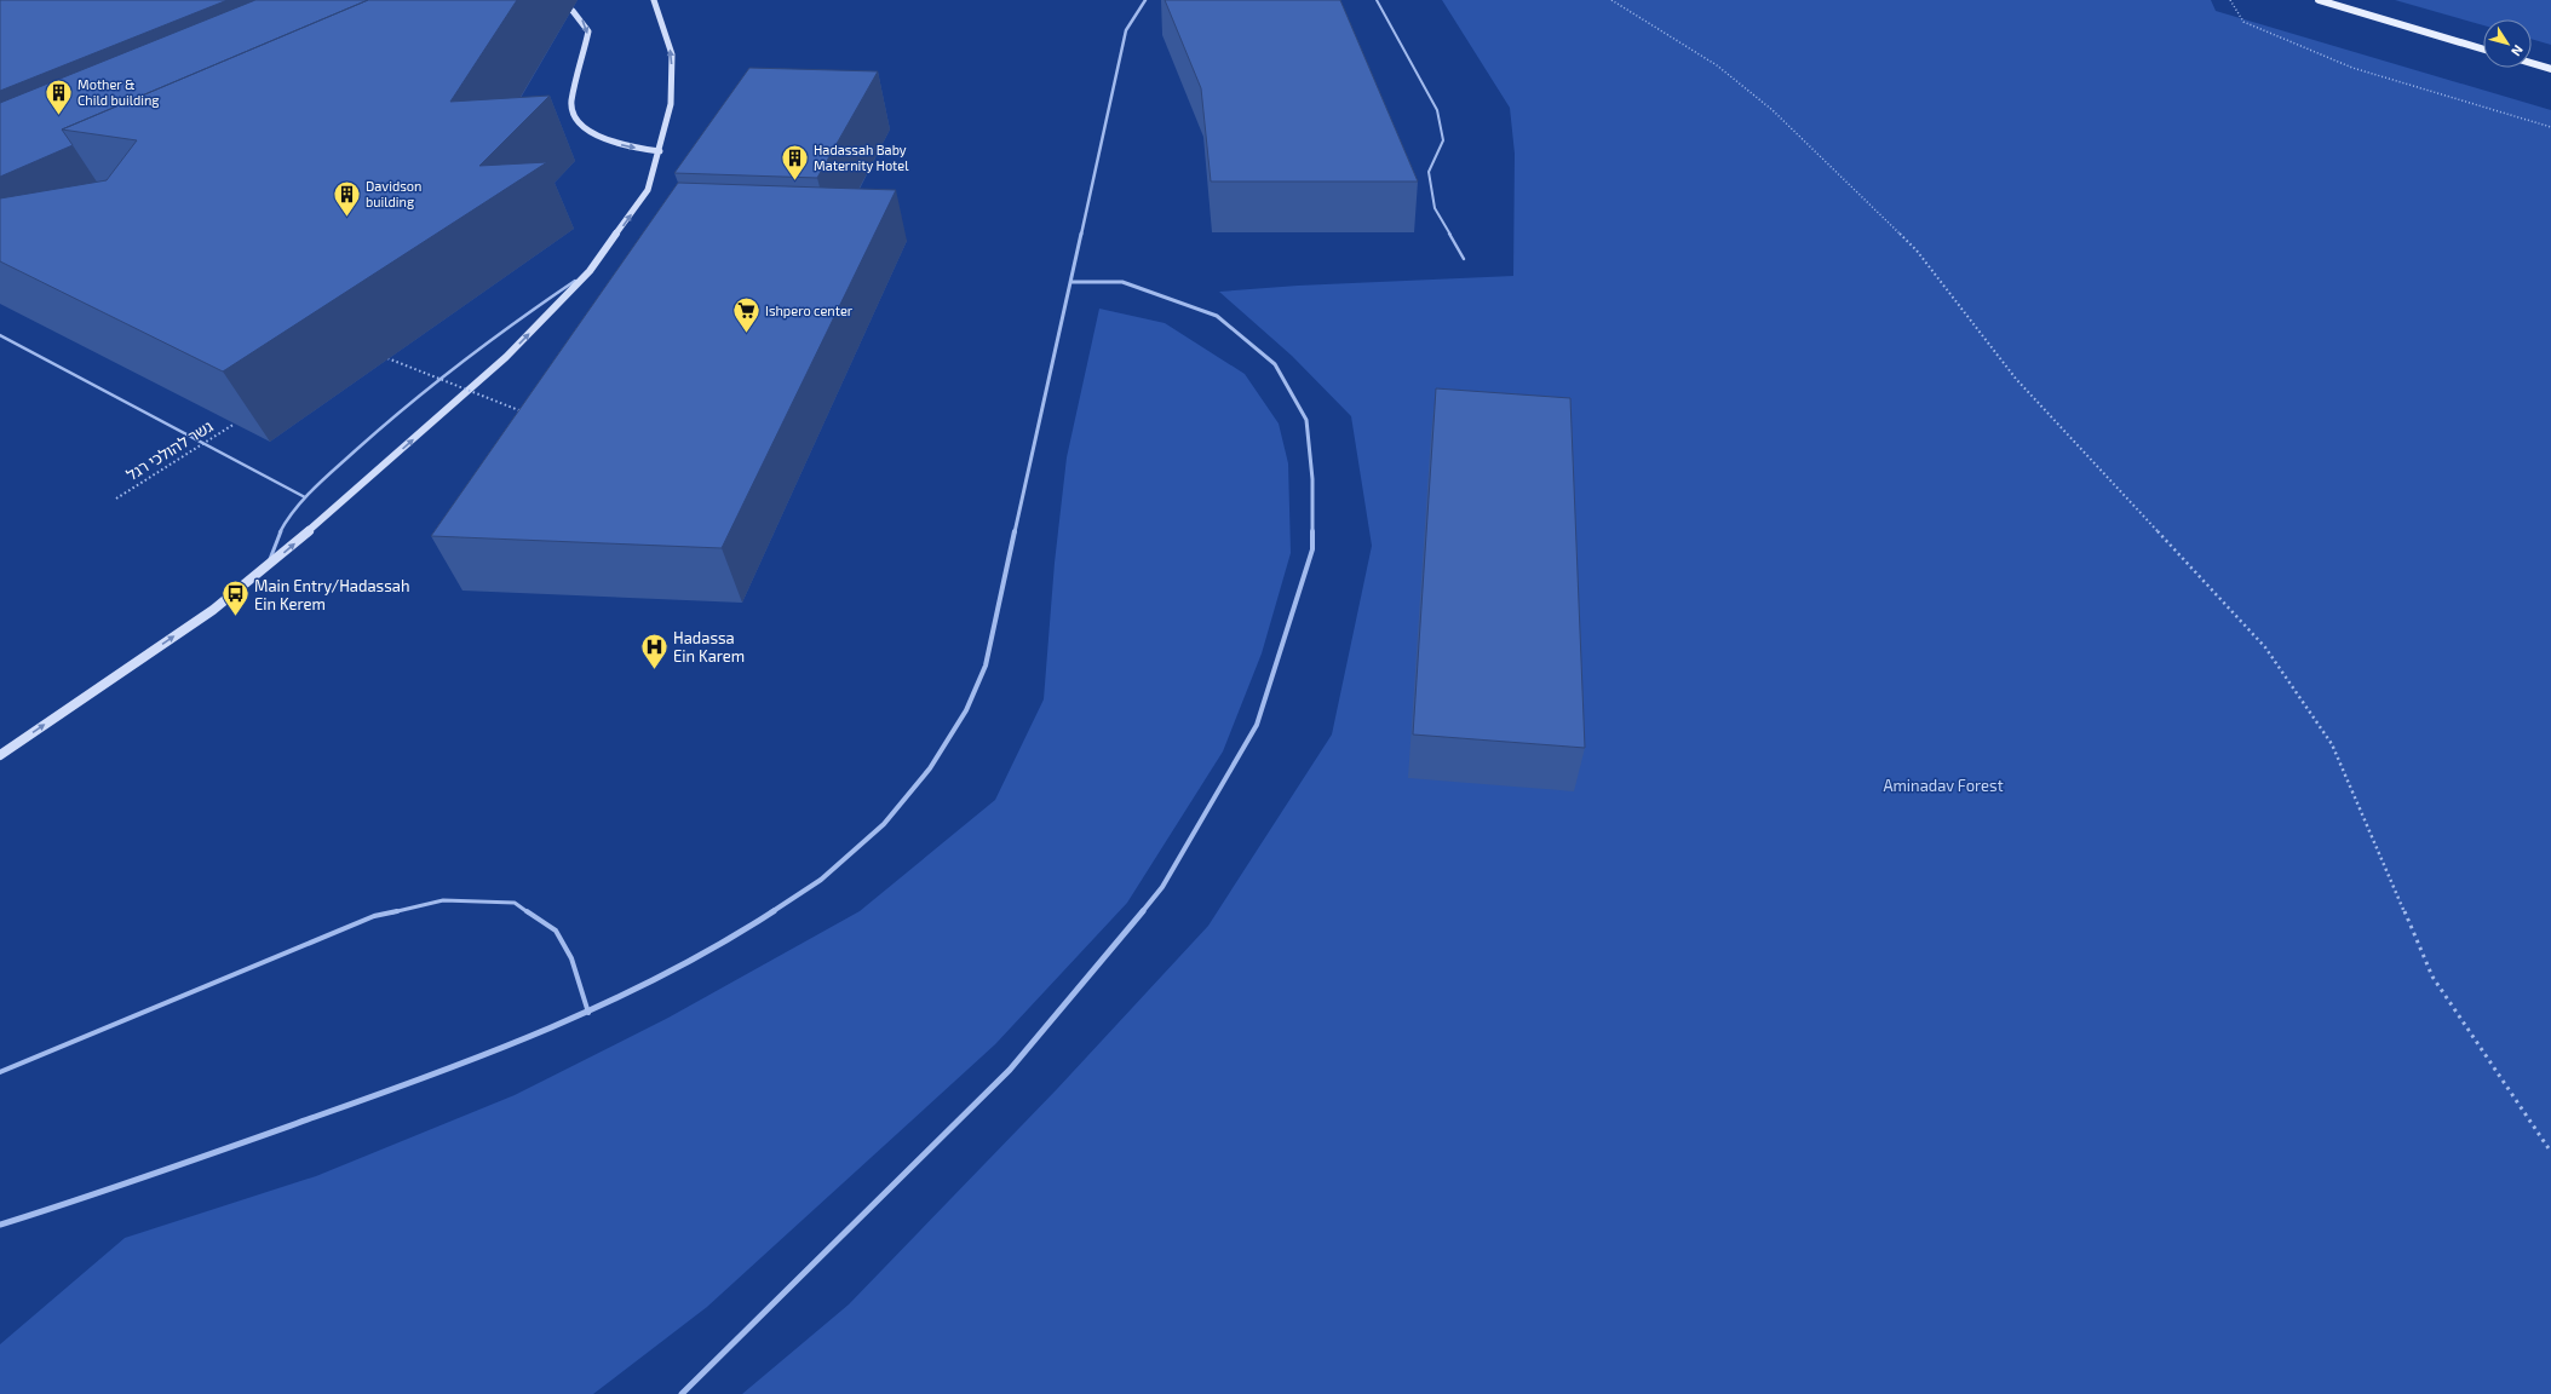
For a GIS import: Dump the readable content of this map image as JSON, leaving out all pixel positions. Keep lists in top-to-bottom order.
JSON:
{
  "streets": {
    "path": ["גשר להולכי רגל"]
  },
  "parks": ["Aminadav Forest"],
  "places": {
    "building": ["Mother & Child building", "Hadassah Baby Maternity Hotel", "Davidson building"],
    "supermarket": ["Ishpero center"],
    "bus stop": ["Main Entry/Hadassah Ein Kerem"],
    "hospital": ["Hadassa Ein Karem"]
  },
  "north": "bottom right"
}
